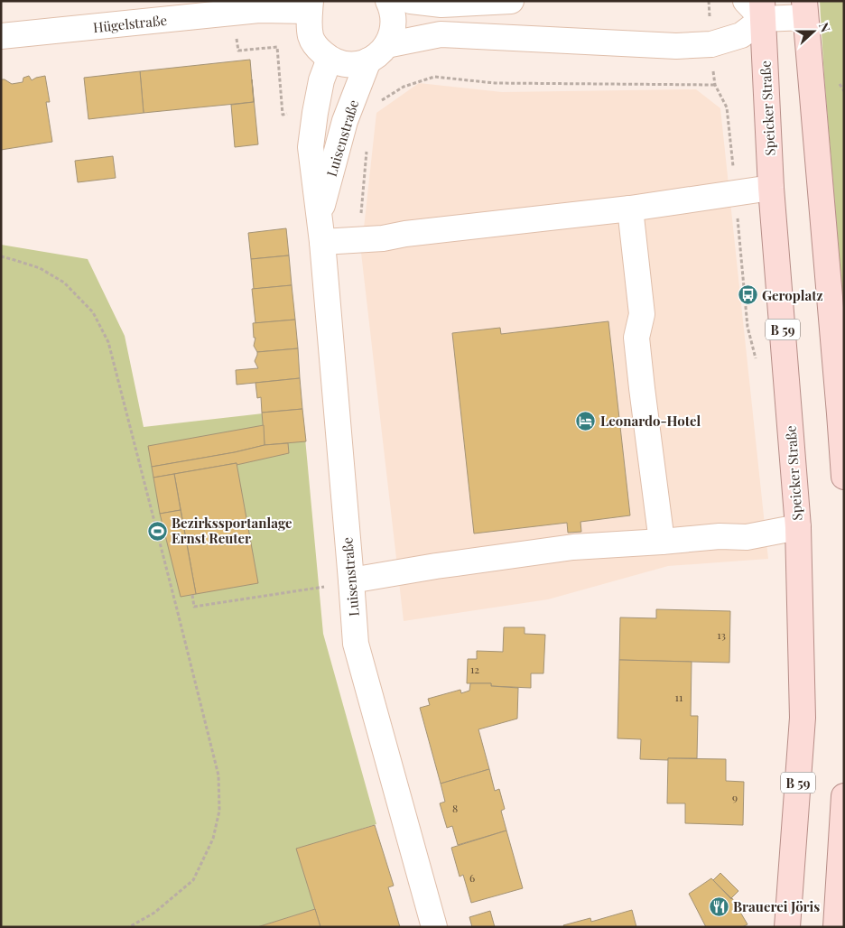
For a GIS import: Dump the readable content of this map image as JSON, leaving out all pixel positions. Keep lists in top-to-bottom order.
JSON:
{
  "streets": {
    "main road": ["Speicker Straße", "B 59"],
    "street": ["Hügelstraße", "Luisenstraße"]
  },
  "places": {
    "bus stop": ["Geroplatz"],
    "hotel": ["Leonardo-Hotel"],
    "sports": ["Bezirkssportanlage Ernst Reuter"],
    "restaurant": ["Brauerei Jöris"]
  },
  "house_numbers": [
    "13",
    "12",
    "11",
    "9",
    "8",
    "6"
  ],
  "north": "right"
}
